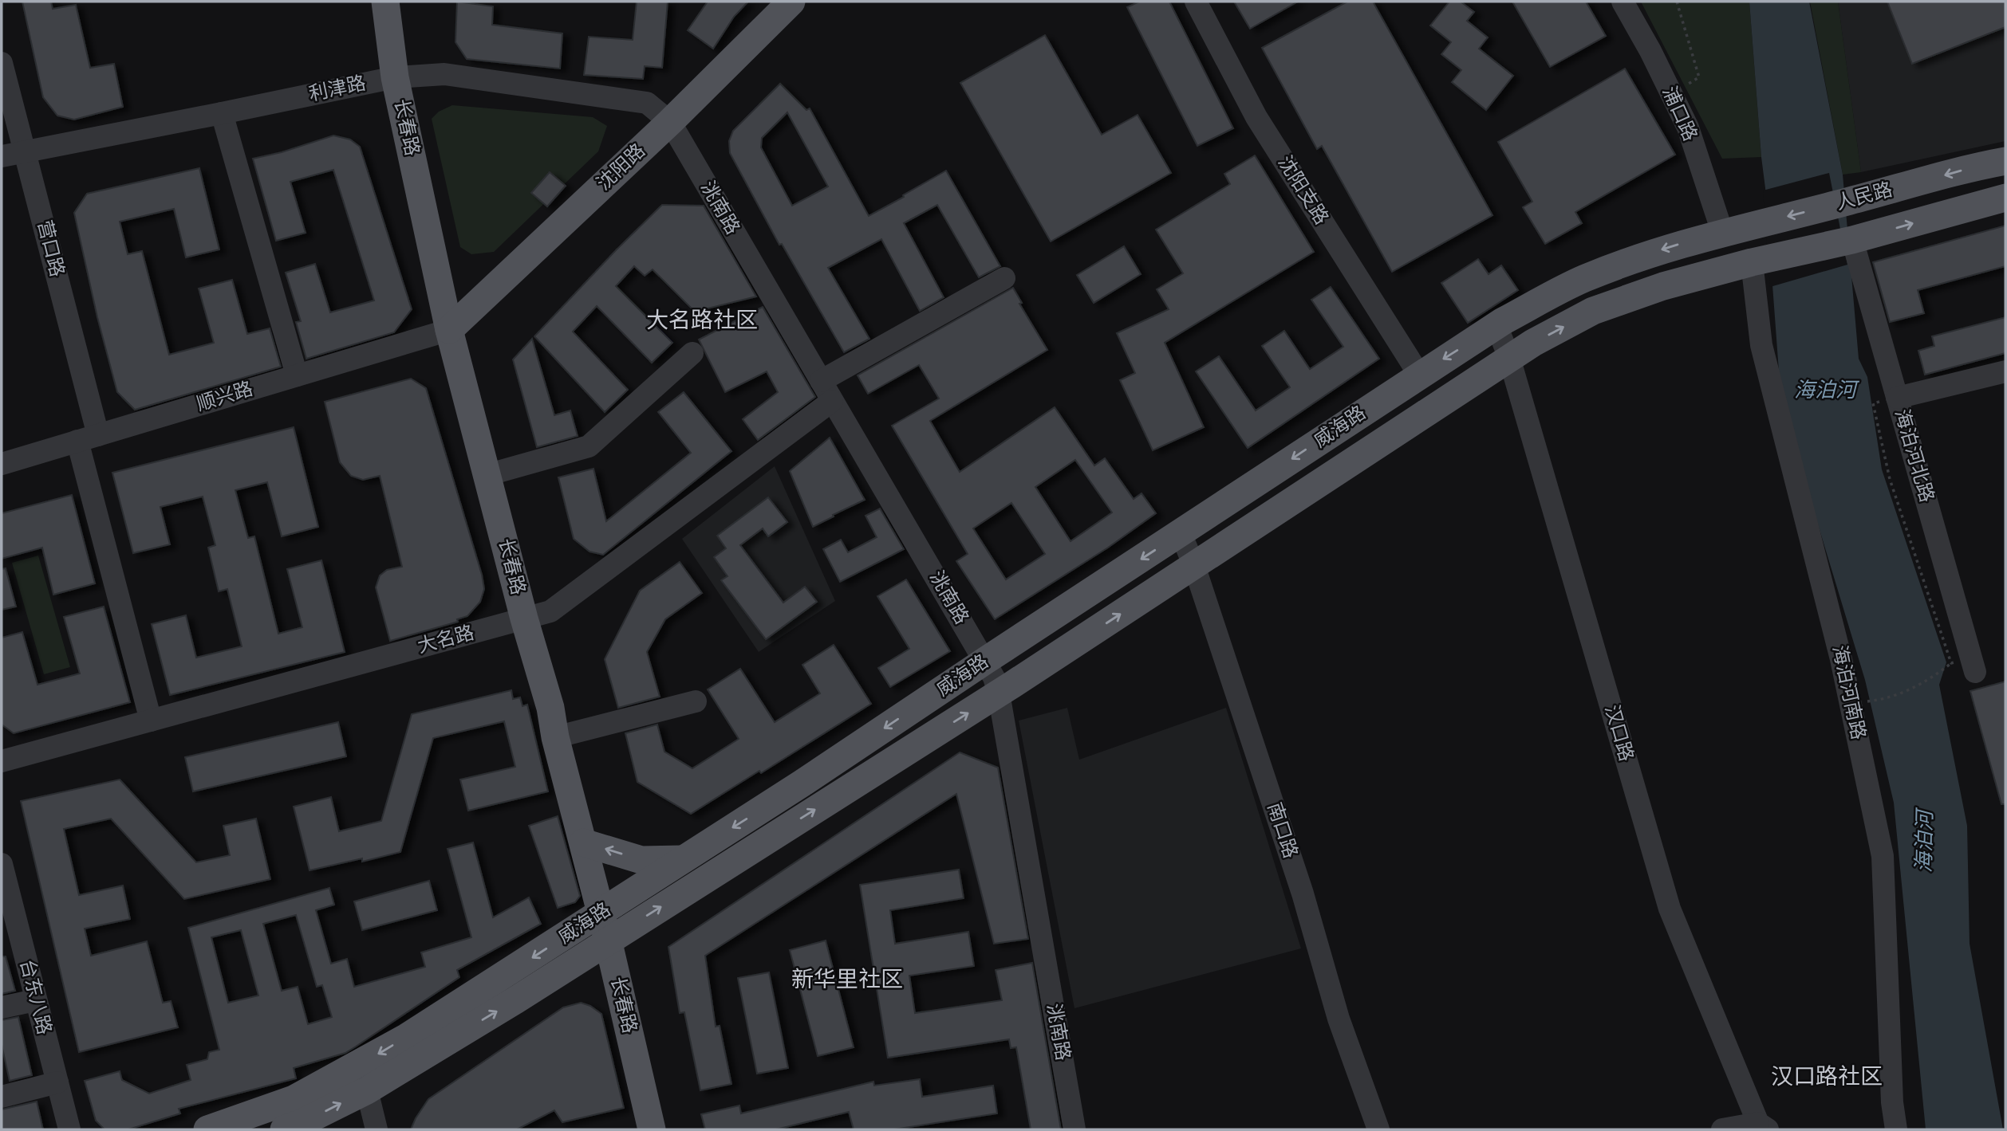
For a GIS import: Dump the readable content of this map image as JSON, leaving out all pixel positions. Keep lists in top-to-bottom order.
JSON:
{
  "streets": {
    "main road": [
      "长春路",
      "沈阳路",
      "人民路",
      "威海路"
    ],
    "street": [
      "利津路",
      "浦口路",
      "沈阳支路",
      "洮南路",
      "营口路",
      "顺兴路",
      "海泊河北路",
      "大名路",
      "海泊河南路",
      "汉口路",
      "南口路",
      "台东八路"
    ]
  },
  "crossings": [
    ["利津路", "长春路"],
    ["利津路", "沈阳路"],
    ["利津路", "洮南路"],
    ["利津路", "营口路"],
    ["浦口路", "人民路"],
    ["浦口路", "威海路"],
    ["长春路", "沈阳路"],
    ["长春路", "顺兴路"],
    ["长春路", "威海路"],
    ["长春路", "大名路"],
    ["沈阳路", "洮南路"],
    ["沈阳路", "顺兴路"],
    ["沈阳支路", "威海路"],
    ["人民路", "威海路"],
    ["人民路", "海泊河北路"],
    ["人民路", "海泊河南路"],
    ["洮南路", "威海路"],
    ["洮南路", "大名路"],
    ["营口路", "顺兴路"],
    ["营口路", "大名路"],
    ["威海路", "海泊河南路"],
    ["威海路", "汉口路"],
    ["威海路", "南口路"]
  ],
  "districts": ["大名路社区", "新华里社区", "汉口路社区"],
  "water": ["海泊河"]
}
